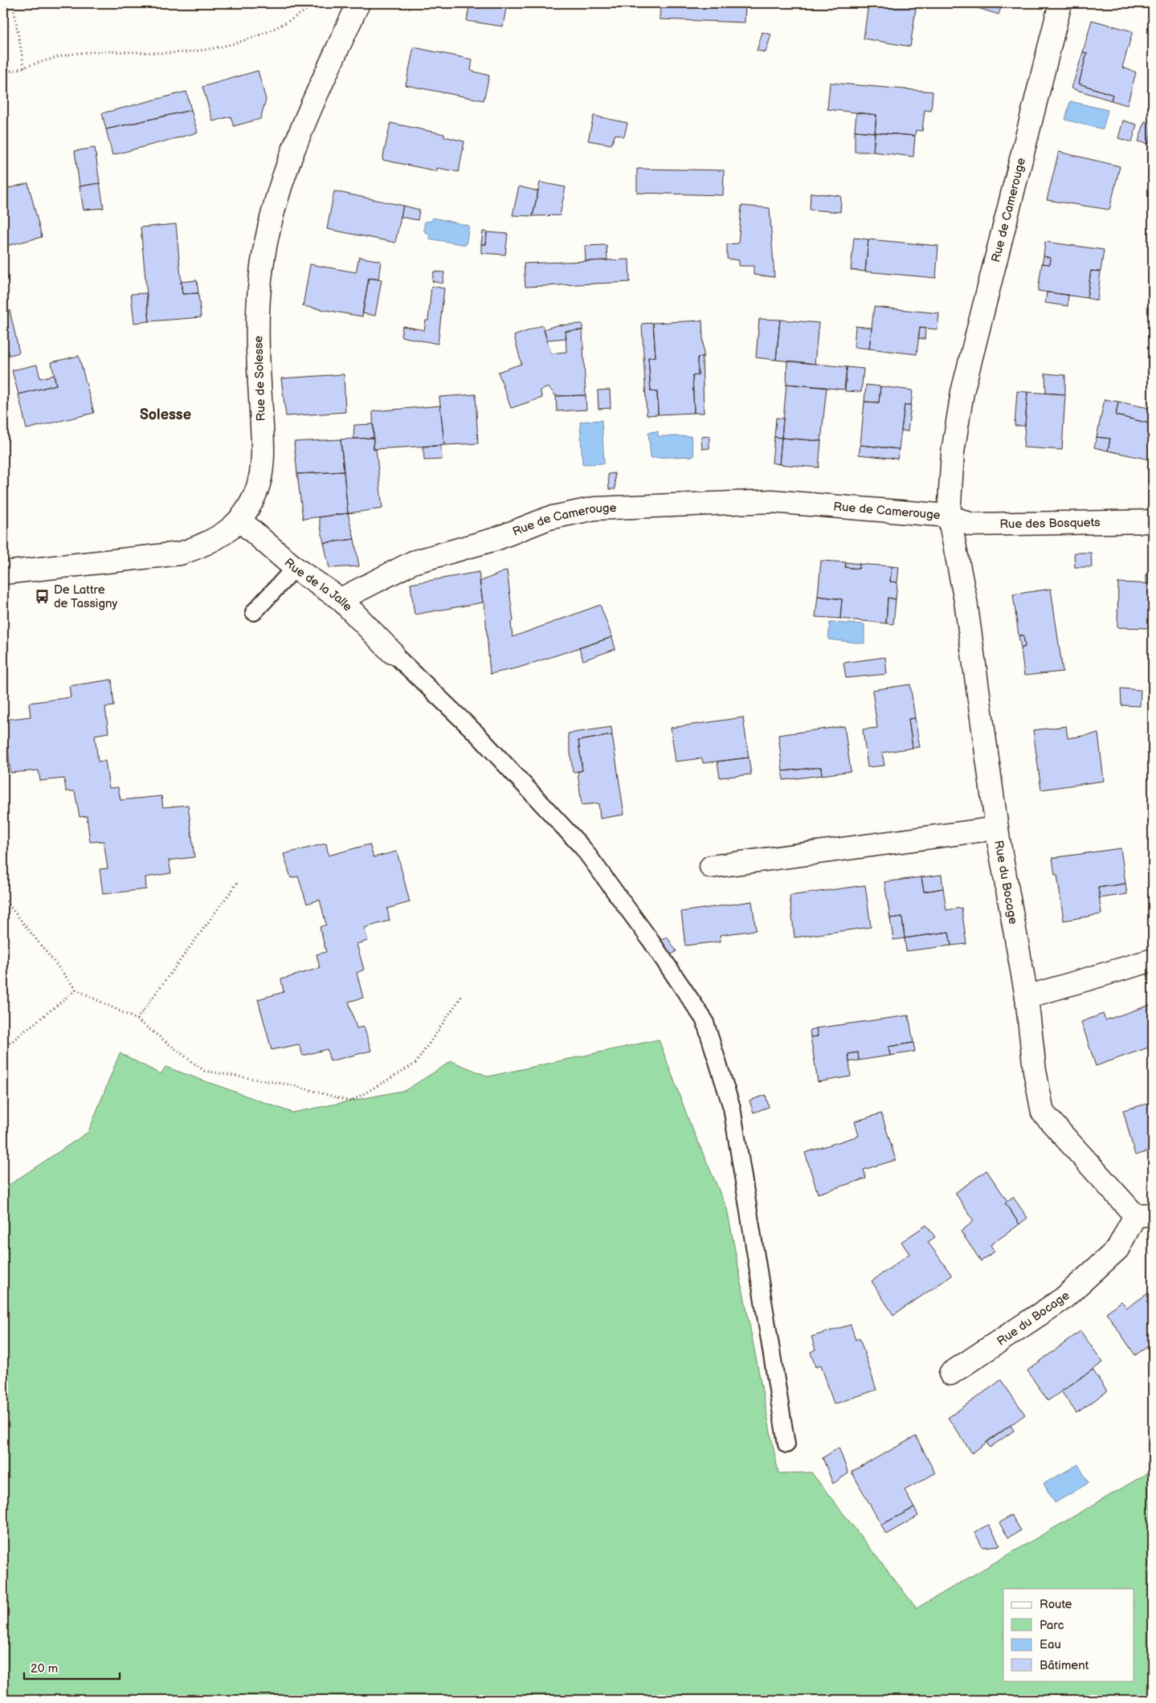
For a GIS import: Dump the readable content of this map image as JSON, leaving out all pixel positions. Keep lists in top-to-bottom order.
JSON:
{
  "streets": {
    "street": [
      "Rue de Camerouge",
      "Rue de Solesse",
      "Rue des Bosquets",
      "Rue de la Jalle",
      "Rue du Bocage"
    ]
  },
  "crossings": [
    ["Rue de Camerouge", "Rue des Bosquets"],
    ["Rue de Camerouge", "Rue de la Jalle"],
    ["Rue de Camerouge", "Rue du Bocage"],
    ["Rue de Solesse", "Rue de la Jalle"],
    ["Rue des Bosquets", "Rue du Bocage"]
  ],
  "districts": ["Solesse"],
  "places": {
    "bus stop": ["De Lattre de Tassigny"]
  },
  "legend": [
    "Route",
    "Parc",
    "Eau",
    "Bâtiment"
  ],
  "scale_bar": "20 m"
}
